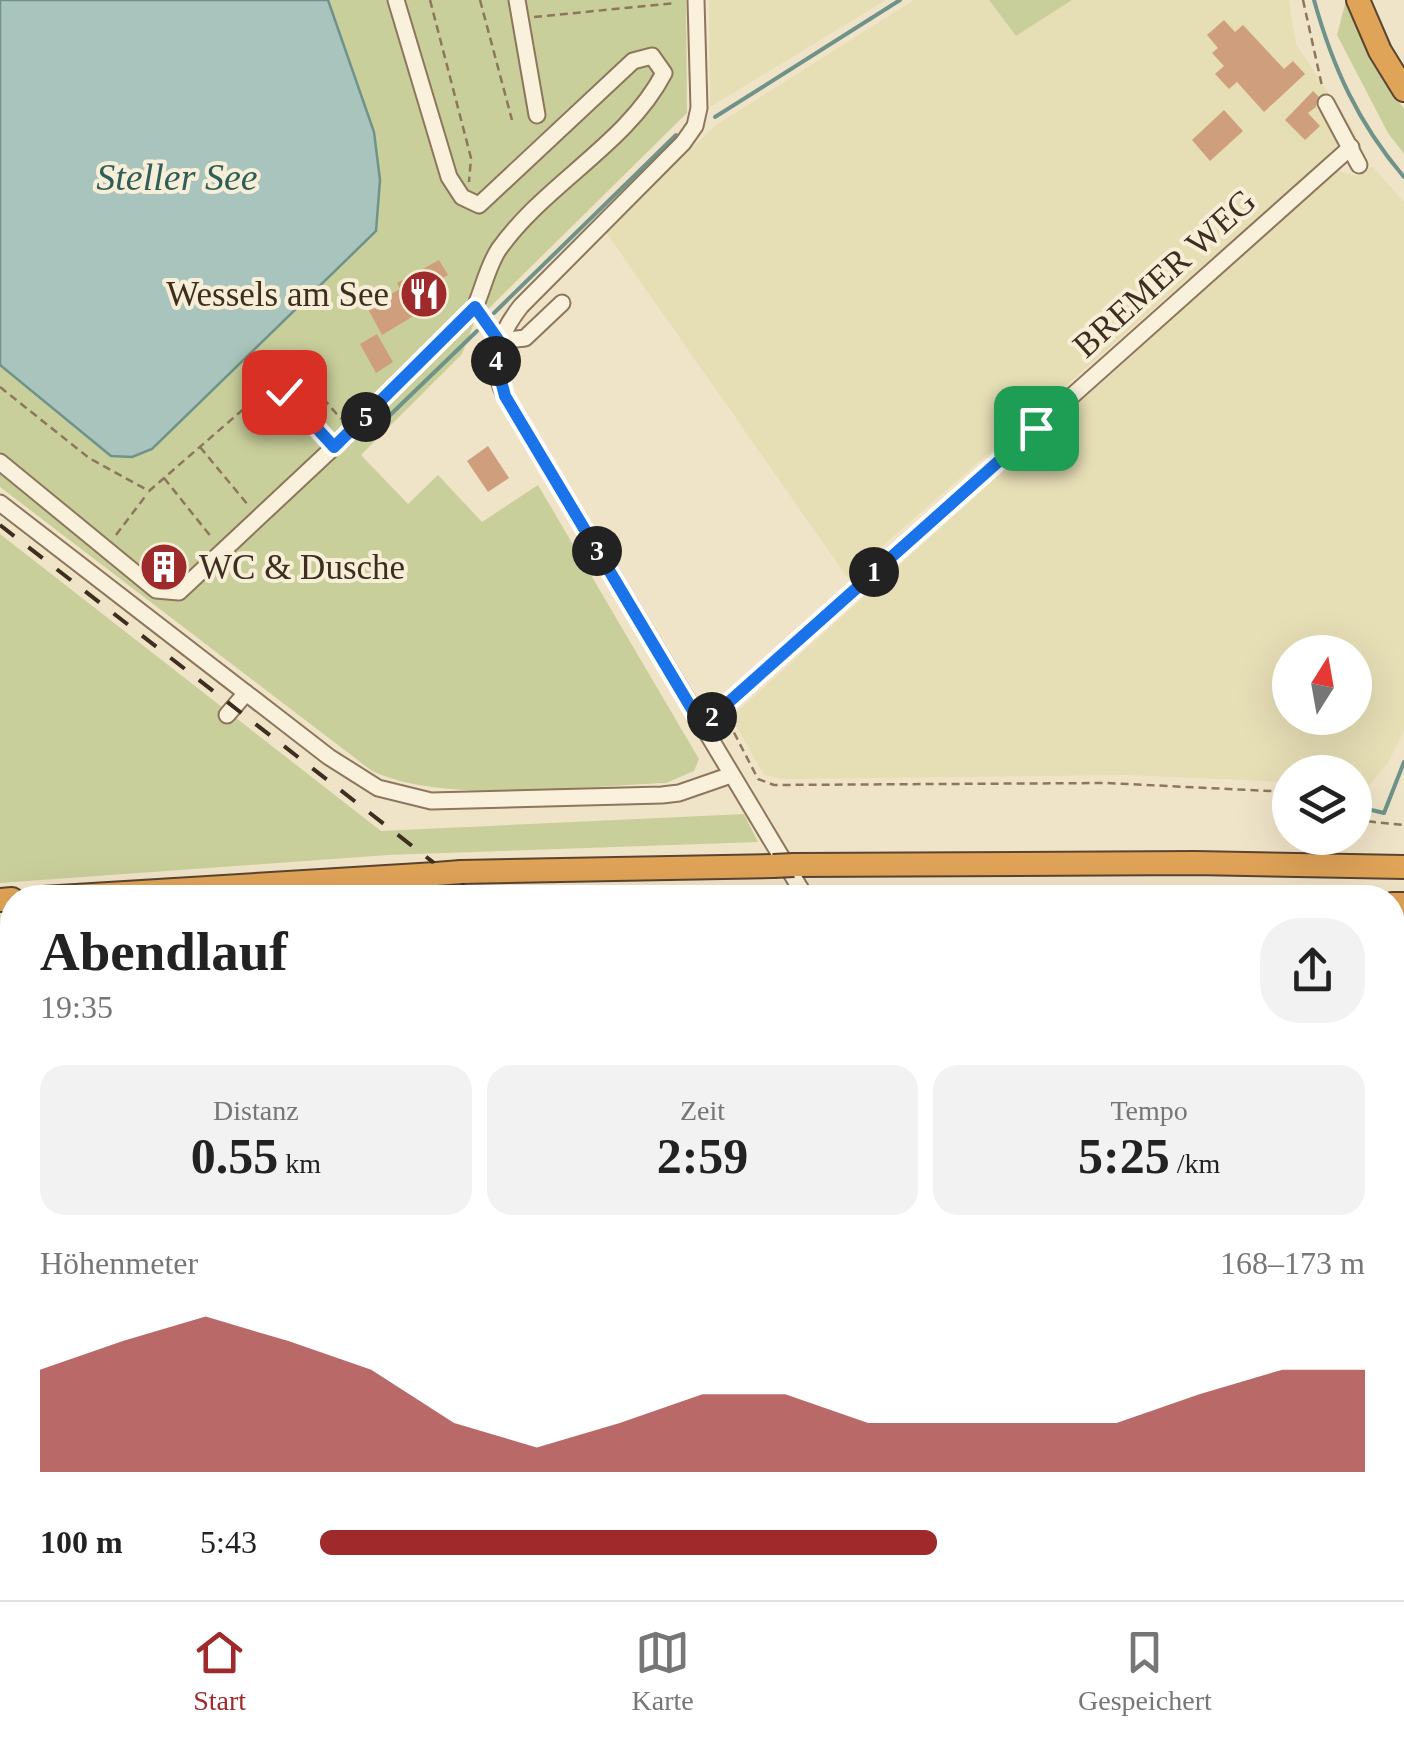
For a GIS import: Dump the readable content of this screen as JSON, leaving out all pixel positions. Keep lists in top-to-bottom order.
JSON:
{
  "streets": {
    "street": ["BREMER WEG"]
  },
  "water": ["Steller See"],
  "places": {
    "restaurant": ["Wessels am See"],
    "building": ["WC & Dusche"]
  },
  "north": "top",
  "page": {
    "pins": [
      "4",
      "5",
      "3",
      "1",
      "2"
    ],
    "heading": ["Abendlauf", "19:35"],
    "stats": [
      ["Distanz", "0.55 km"],
      ["Zeit", "2:59"],
      ["Tempo", "5:25 /km"]
    ],
    "chart": ["Höhenmeter", "168–173 m"],
    "list": [
      {
        "name": "100 m",
        "note": "5:43"
      }
    ],
    "tabs": ["Start", "Karte", "Gespeichert"]
  }
}
